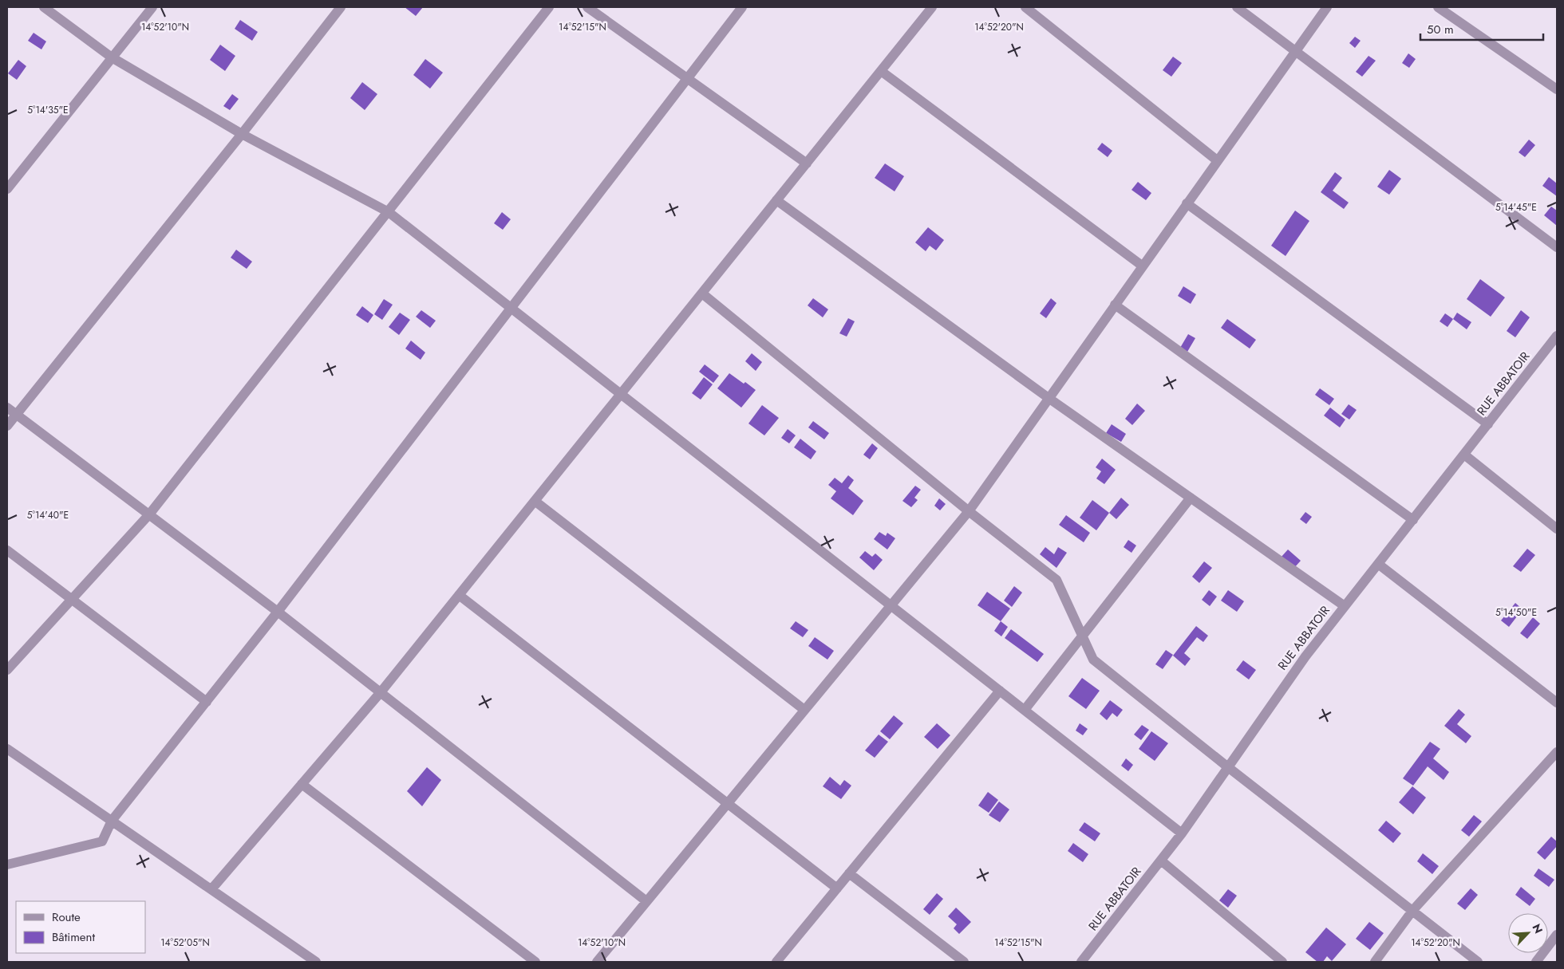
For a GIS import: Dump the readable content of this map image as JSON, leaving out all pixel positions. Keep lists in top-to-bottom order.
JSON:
{
  "streets": {
    "street": ["RUE ABBATOIR"]
  },
  "legend": ["Route", "Bâtiment"],
  "scale_bar": "50 m",
  "north": "top right",
  "coordinates": [
    "14°52'10\"N",
    "14°52'15\"N",
    "14°52'20\"N",
    "5°14'35\"E",
    "5°14'45\"E",
    "5°14'40\"E",
    "5°14'50\"E",
    "14°52'05\"N"
  ]
}
